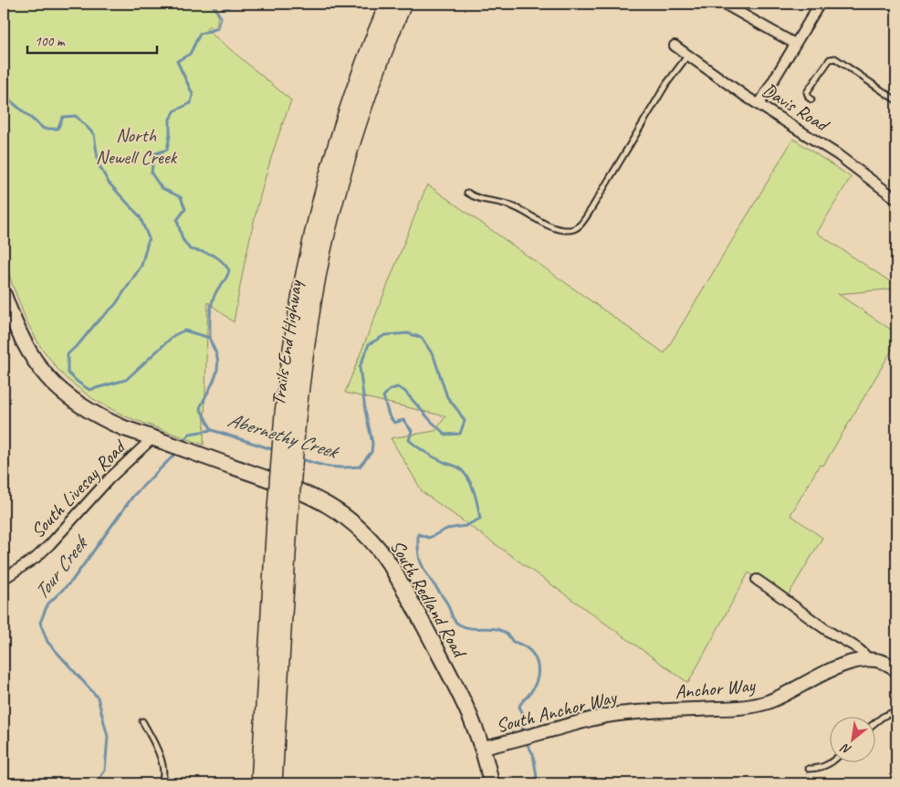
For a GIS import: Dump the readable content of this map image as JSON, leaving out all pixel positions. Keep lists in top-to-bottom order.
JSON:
{
  "streets": {
    "highway": ["Trails End Highway"],
    "main road": ["South Redland Road"],
    "street": [
      "Davis Road",
      "South Livesay Road",
      "Anchor Way",
      "South Anchor Way"
    ]
  },
  "crossings": [
    ["South Livesay Road", "South Redland Road"],
    ["South Redland Road", "South Anchor Way"],
    ["Anchor Way", "South Anchor Way"]
  ],
  "water": ["Abernethy Creek", "Tour Creek"],
  "parks": ["North Newell Creek"],
  "scale_bar": "100 m",
  "north": "bottom left"
}
